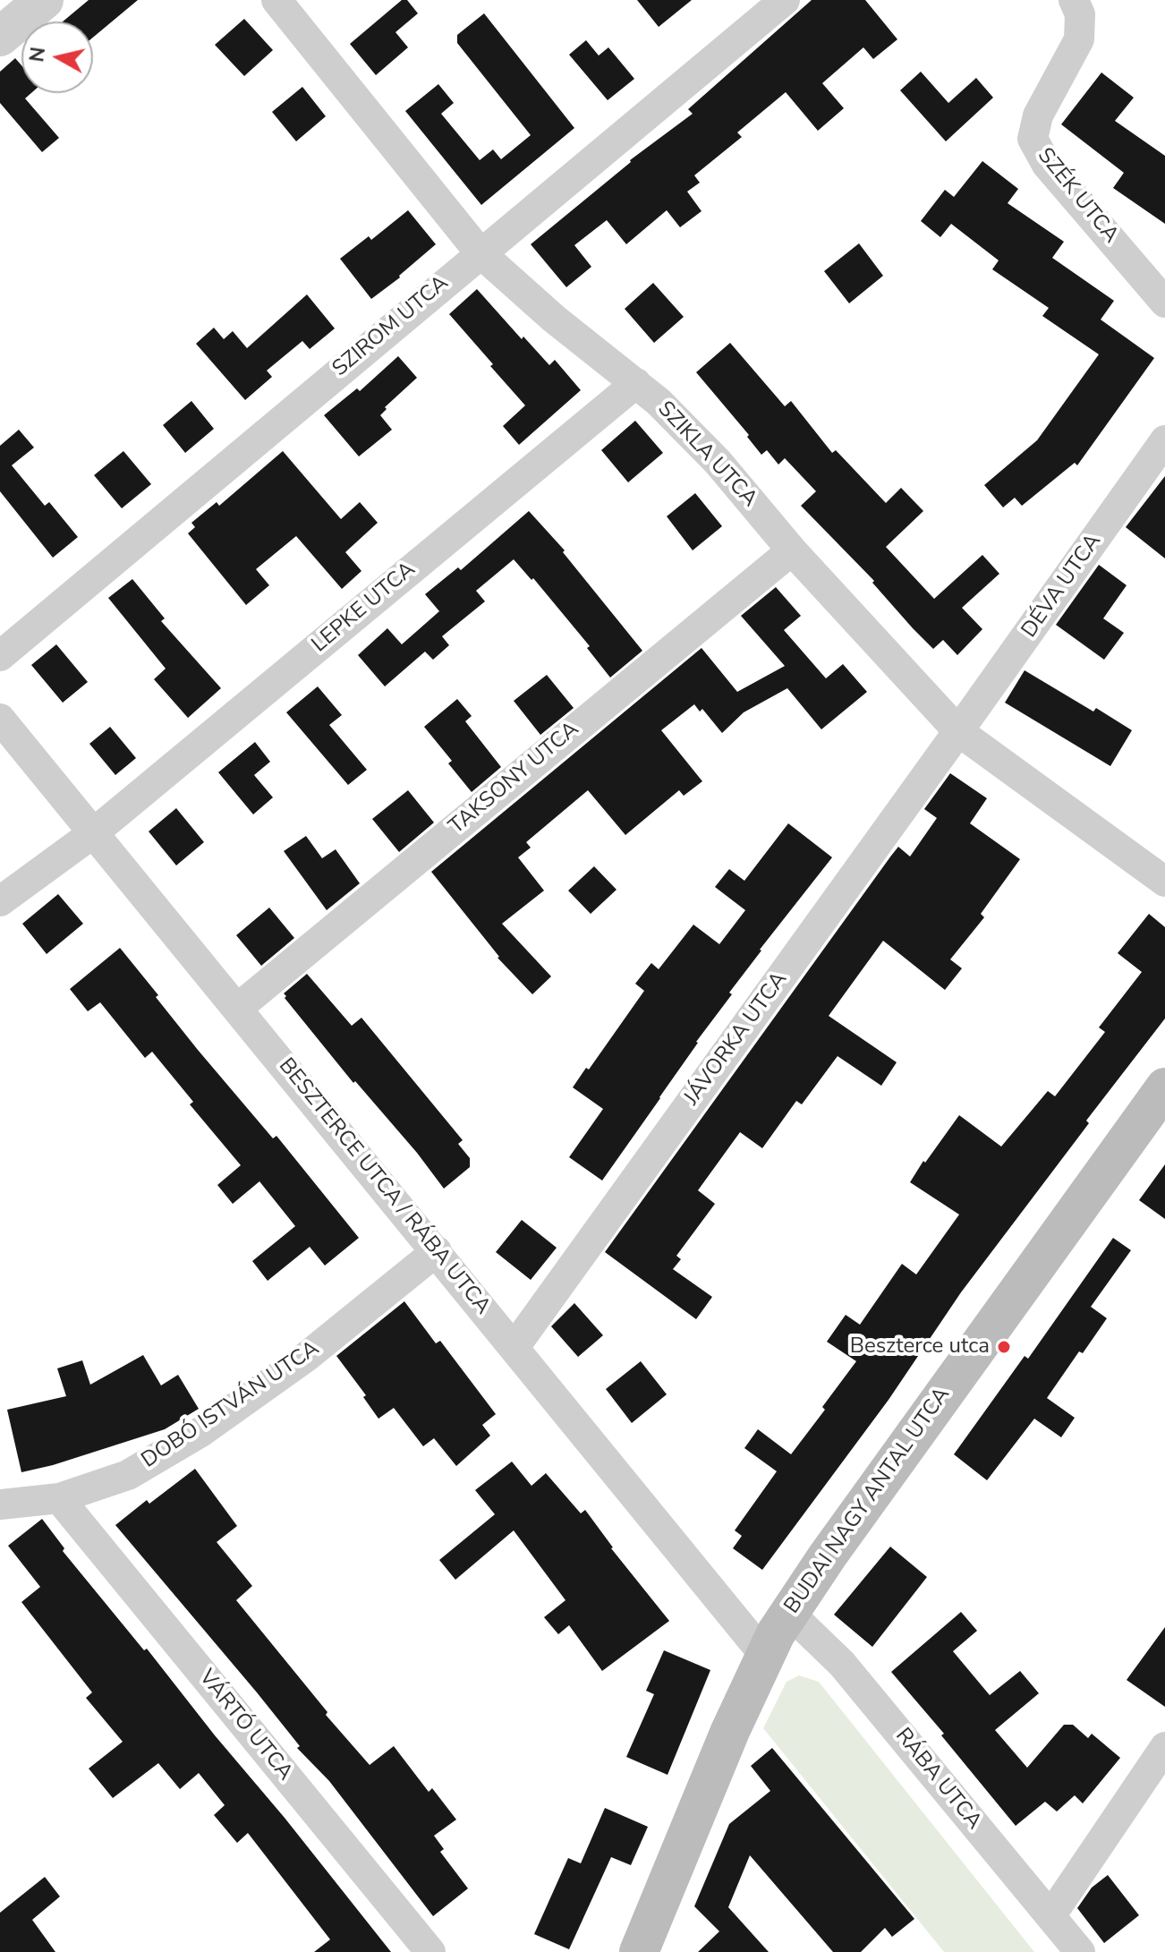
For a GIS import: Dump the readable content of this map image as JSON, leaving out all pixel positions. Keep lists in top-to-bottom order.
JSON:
{
  "streets": {
    "main road": ["BUDAI NAGY ANTAL UTCA"],
    "street": [
      "SZÉK UTCA",
      "SZIROM UTCA",
      "SZIKLA UTCA",
      "DÉVA UTCA",
      "LEPKE UTCA",
      "TAKSONY UTCA",
      "JÁVORKA UTCA",
      "BESZTERCE UTCA / RÁBA UTCA",
      "DOBÓ ISTVÁN UTCA",
      "VÁRTÓ UTCA",
      "RÁBA UTCA"
    ]
  },
  "crossings": [
    ["SZIROM UTCA", "SZIKLA UTCA"],
    ["SZIKLA UTCA", "DÉVA UTCA"],
    ["SZIKLA UTCA", "LEPKE UTCA"],
    ["SZIKLA UTCA", "TAKSONY UTCA"],
    ["SZIKLA UTCA", "JÁVORKA UTCA"],
    ["DÉVA UTCA", "JÁVORKA UTCA"],
    ["LEPKE UTCA", "BESZTERCE UTCA / RÁBA UTCA"],
    ["TAKSONY UTCA", "BESZTERCE UTCA / RÁBA UTCA"],
    ["JÁVORKA UTCA", "BESZTERCE UTCA / RÁBA UTCA"],
    ["BESZTERCE UTCA / RÁBA UTCA", "DOBÓ ISTVÁN UTCA"],
    ["BESZTERCE UTCA / RÁBA UTCA", "BUDAI NAGY ANTAL UTCA"],
    ["DOBÓ ISTVÁN UTCA", "VÁRTÓ UTCA"],
    ["BUDAI NAGY ANTAL UTCA", "RÁBA UTCA"]
  ],
  "places": ["Beszterce utca"],
  "north": "left"
}
